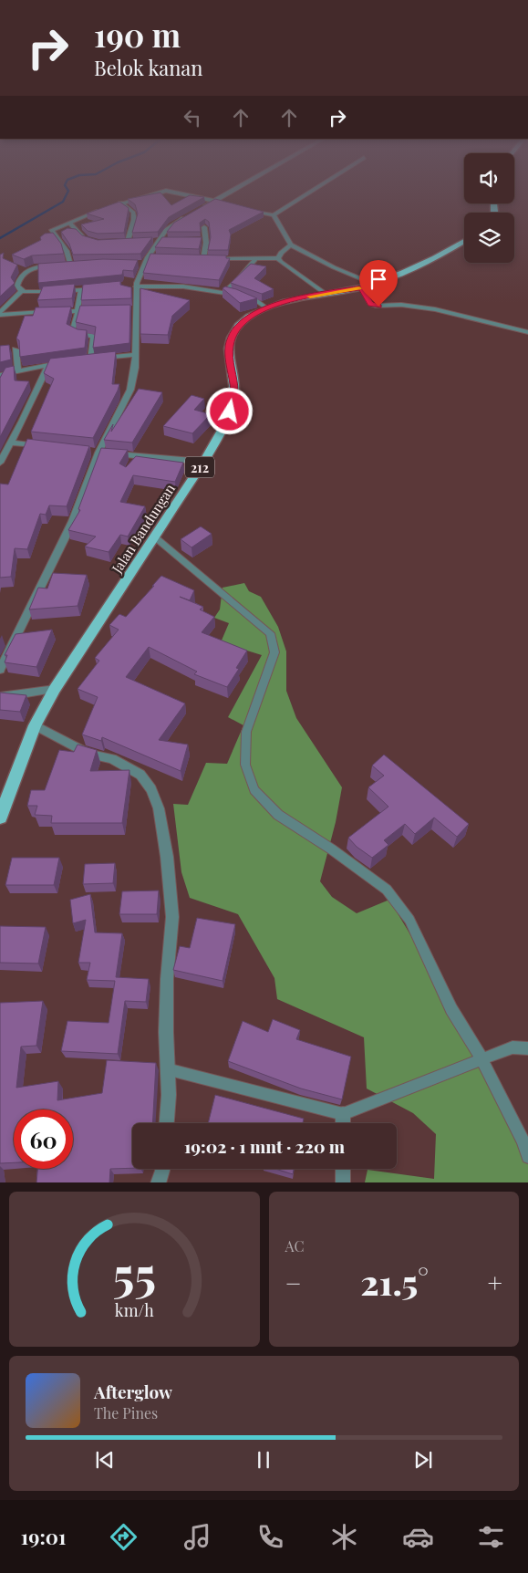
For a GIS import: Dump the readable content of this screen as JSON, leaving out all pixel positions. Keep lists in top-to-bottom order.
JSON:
{
  "streets": {
    "main road": ["212", "Jalan Bandungan"]
  },
  "page": {
    "turn": ["190 m", "Belok kanan"],
    "limit": "60",
    "trip": "19:02 · 1 mnt · 220 m",
    "tile": "AC",
    "heat": ["−", "21.5°", "+"],
    "song": ["Afterglow", "The Pines"],
    "tabs": "19:01",
    "gauge": ["55", "km/h"]
  }
}
